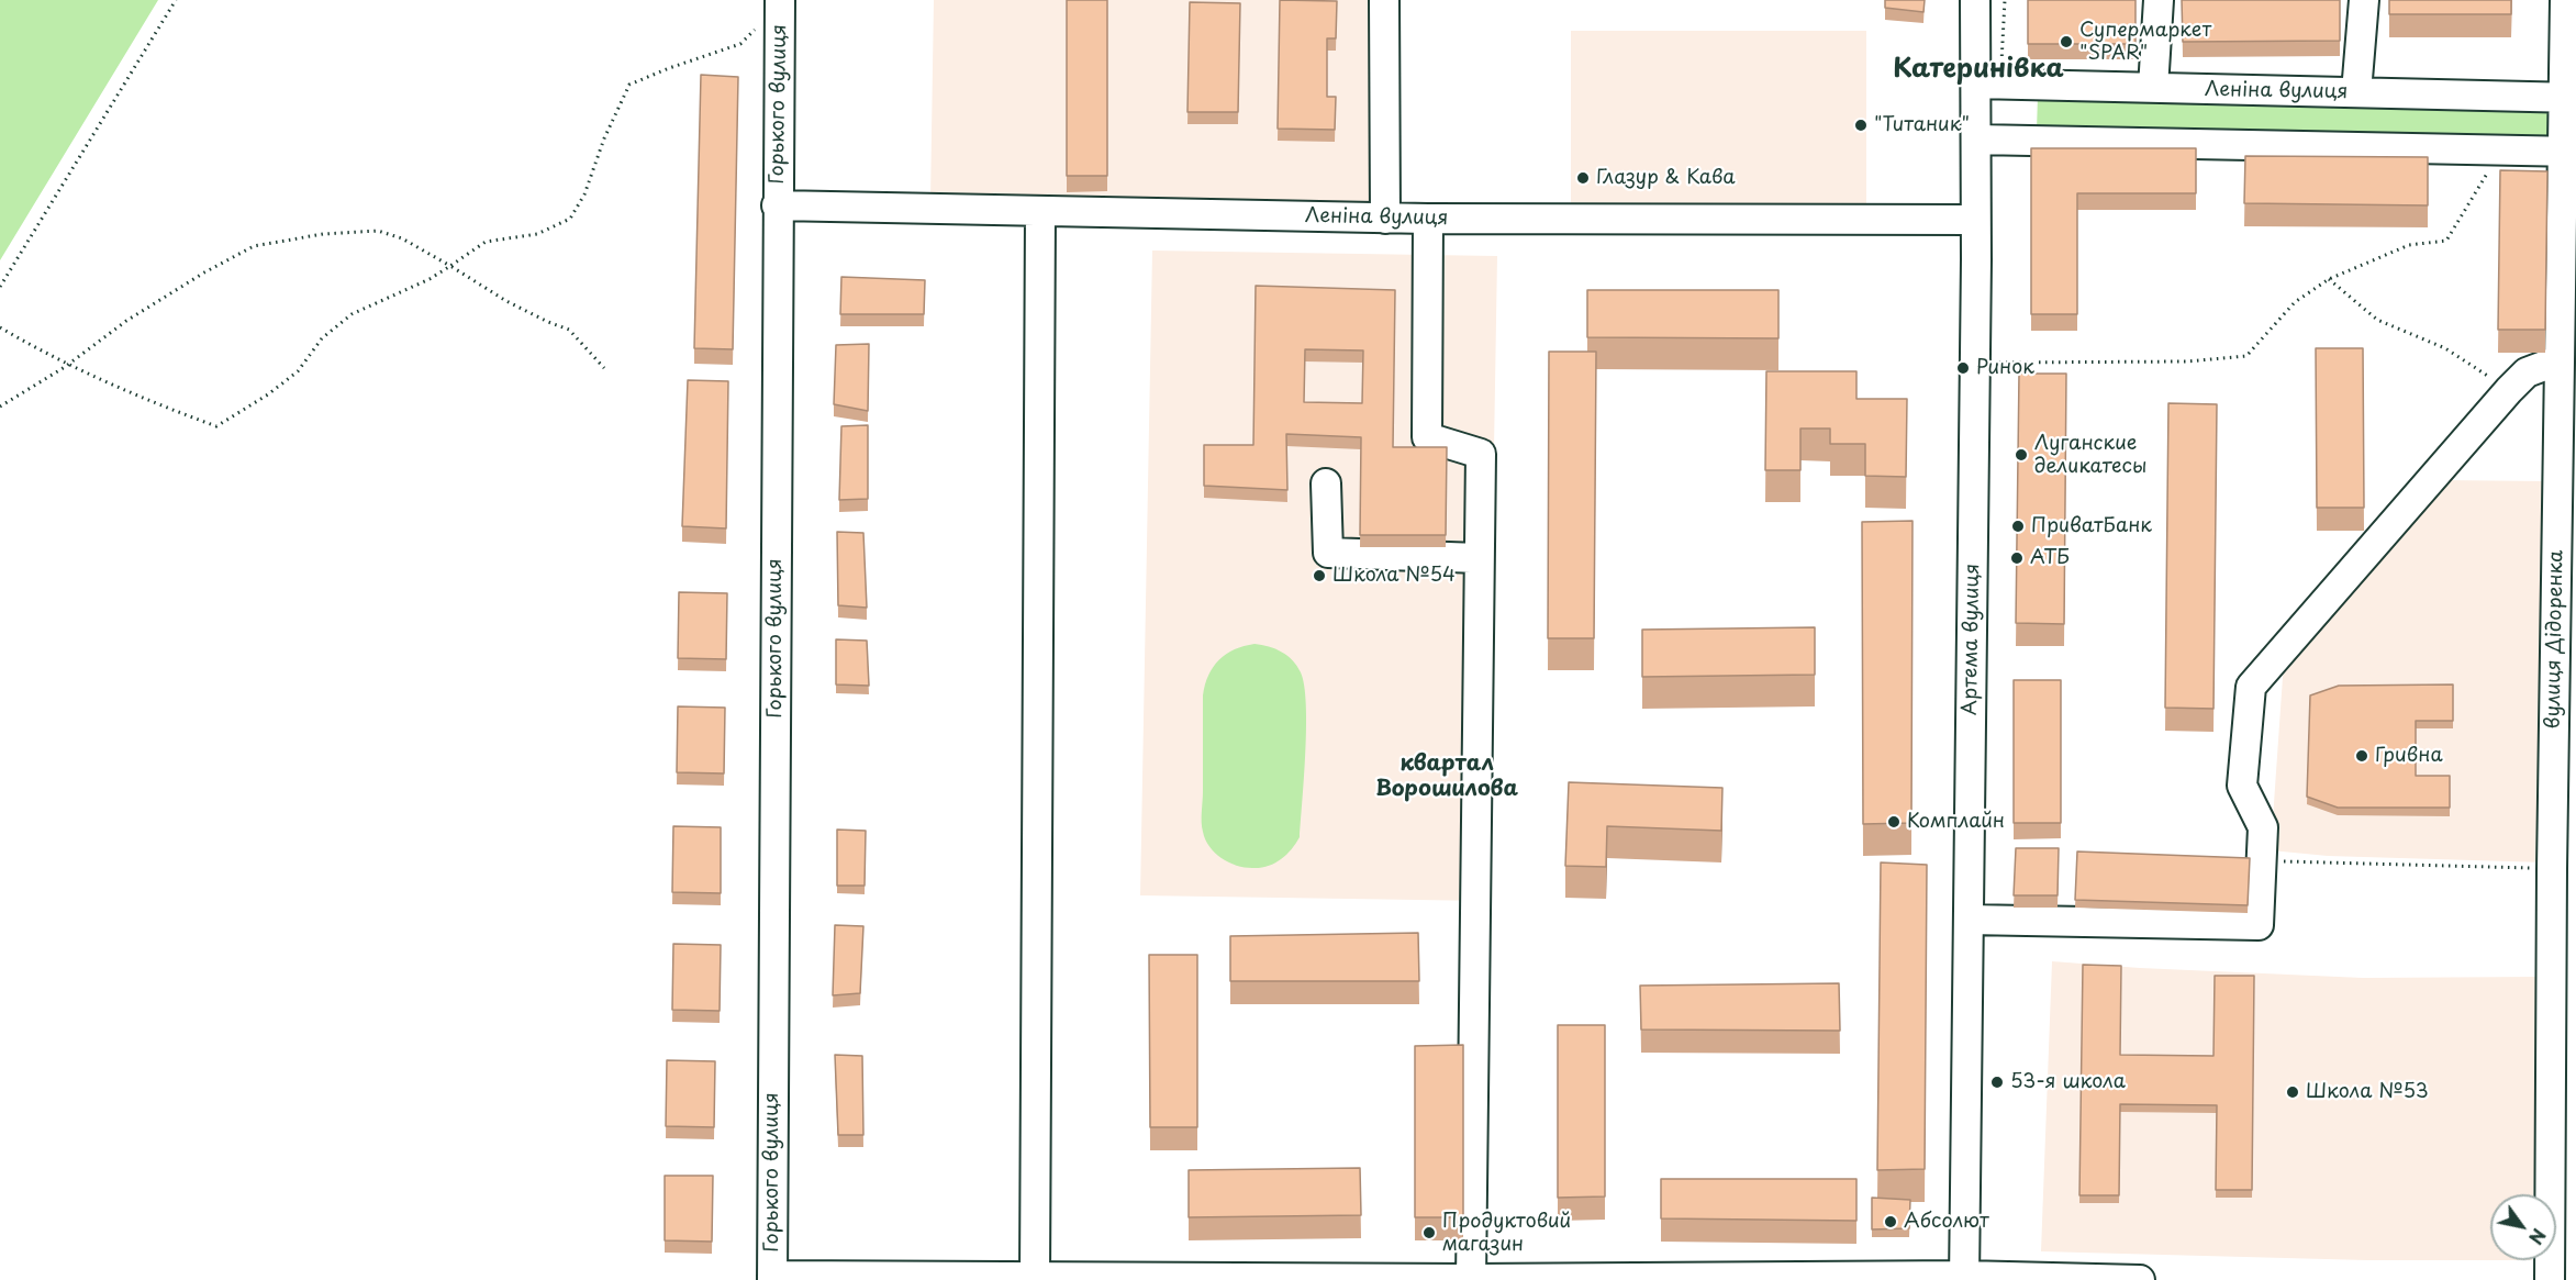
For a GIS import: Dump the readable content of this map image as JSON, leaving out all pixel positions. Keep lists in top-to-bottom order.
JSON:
{
  "streets": {
    "street": [
      "Леніна вулиця",
      "Горького вулиця",
      "Артема вулиця",
      "вулиця Дідоренка"
    ]
  },
  "crossings": [
    ["Леніна вулиця", "Горького вулиця"],
    ["Леніна вулиця", "Артема вулиця"],
    ["Леніна вулиця", "вулиця Дідоренка"]
  ],
  "districts": ["Катеринівка", "квартал Ворошилова"],
  "places": [
    "Супермаркет \"SPAR\"",
    "\"Титаник\"",
    "Глазур & Кава",
    "Ринок",
    "Луганские деликатесы",
    "ПриватБанк",
    "АТБ",
    "Школа №54",
    "Гривна",
    "Комплайн",
    "53-я школа",
    "Школа №53",
    "Абсолют",
    "Продуктовий магазин"
  ],
  "north": "bottom right"
}
